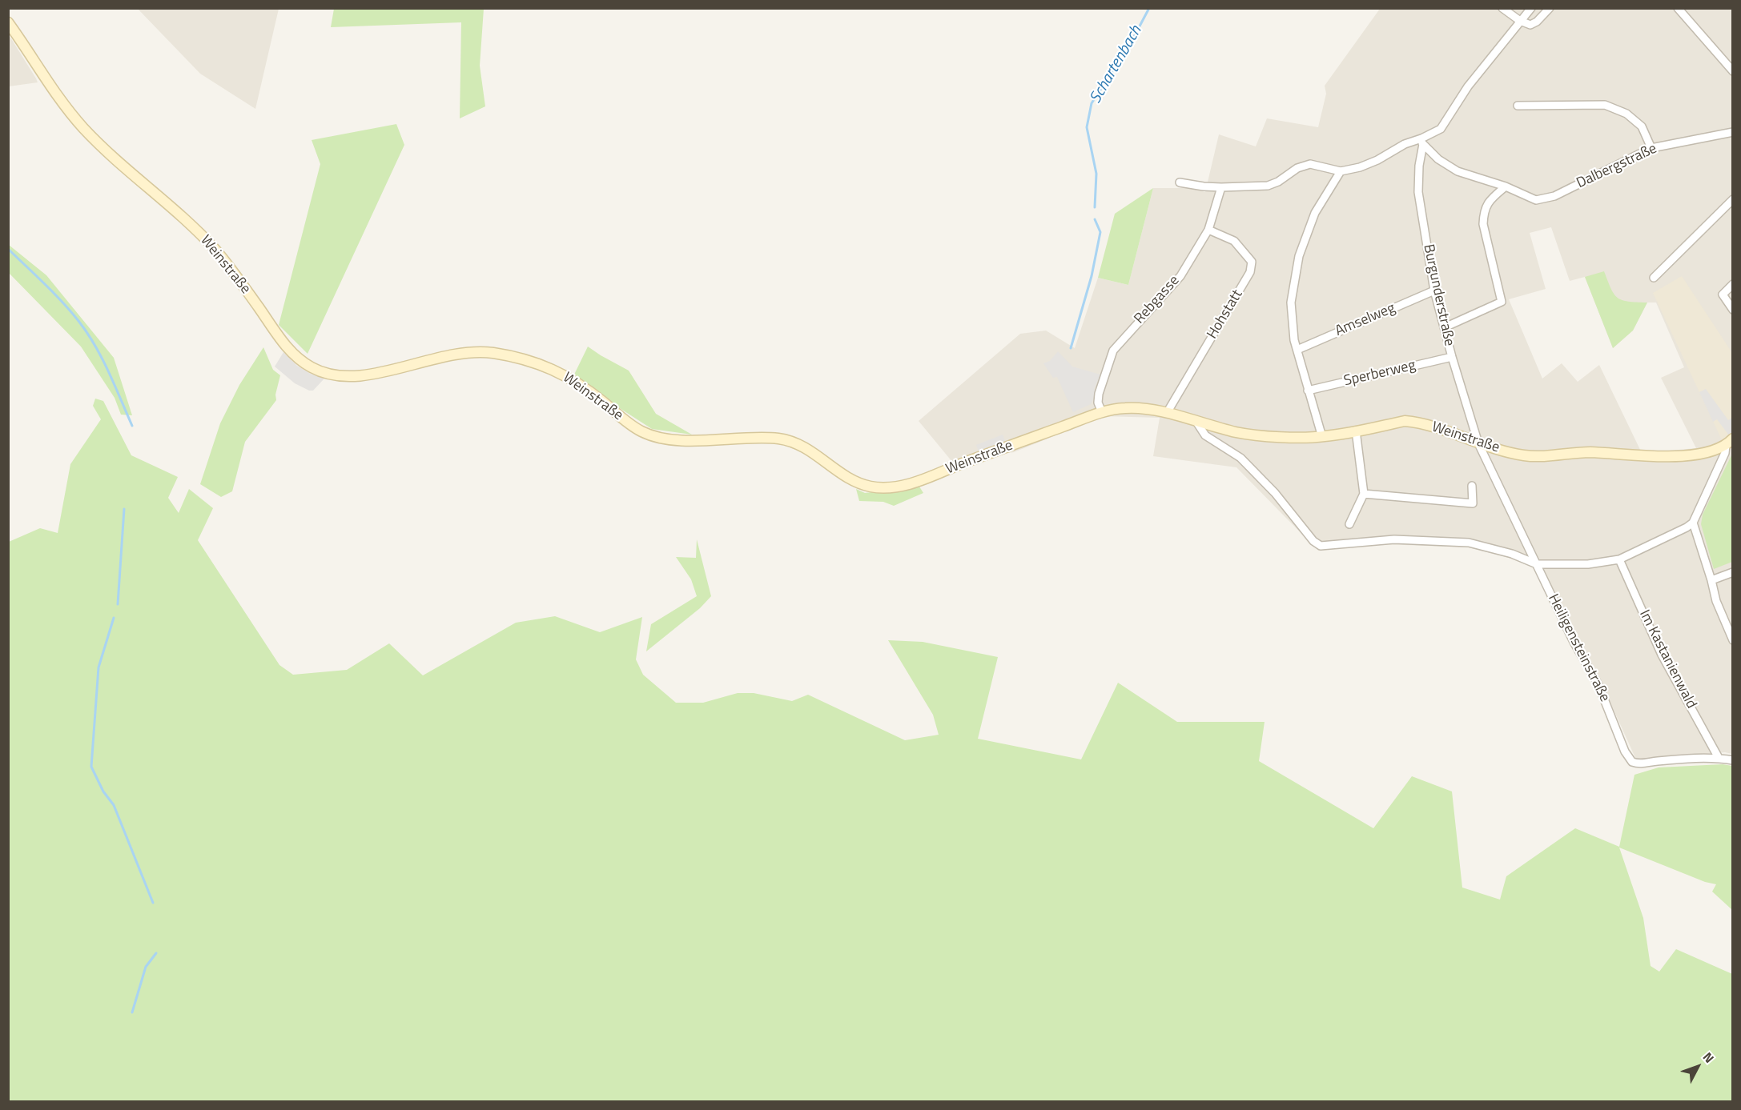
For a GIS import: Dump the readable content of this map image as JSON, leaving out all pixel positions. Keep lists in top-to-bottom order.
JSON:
{
  "streets": {
    "main road": ["Weinstraße"],
    "street": [
      "Dalbergstraße",
      "Burgunderstraße",
      "Rebgasse",
      "Hohstatt",
      "Amselweg",
      "Sperberweg",
      "Heiligensteinstraße",
      "Im Kastanienwald"
    ]
  },
  "crossings": [
    ["Dalbergstraße", "Burgunderstraße"],
    ["Weinstraße", "Burgunderstraße"],
    ["Weinstraße", "Rebgasse"],
    ["Weinstraße", "Hohstatt"],
    ["Weinstraße", "Heiligensteinstraße"],
    ["Burgunderstraße", "Amselweg"],
    ["Burgunderstraße", "Sperberweg"],
    ["Burgunderstraße", "Heiligensteinstraße"],
    ["Rebgasse", "Hohstatt"],
    ["Heiligensteinstraße", "Im Kastanienwald"]
  ],
  "water": ["Schartenbach"],
  "north": "top right"
}
